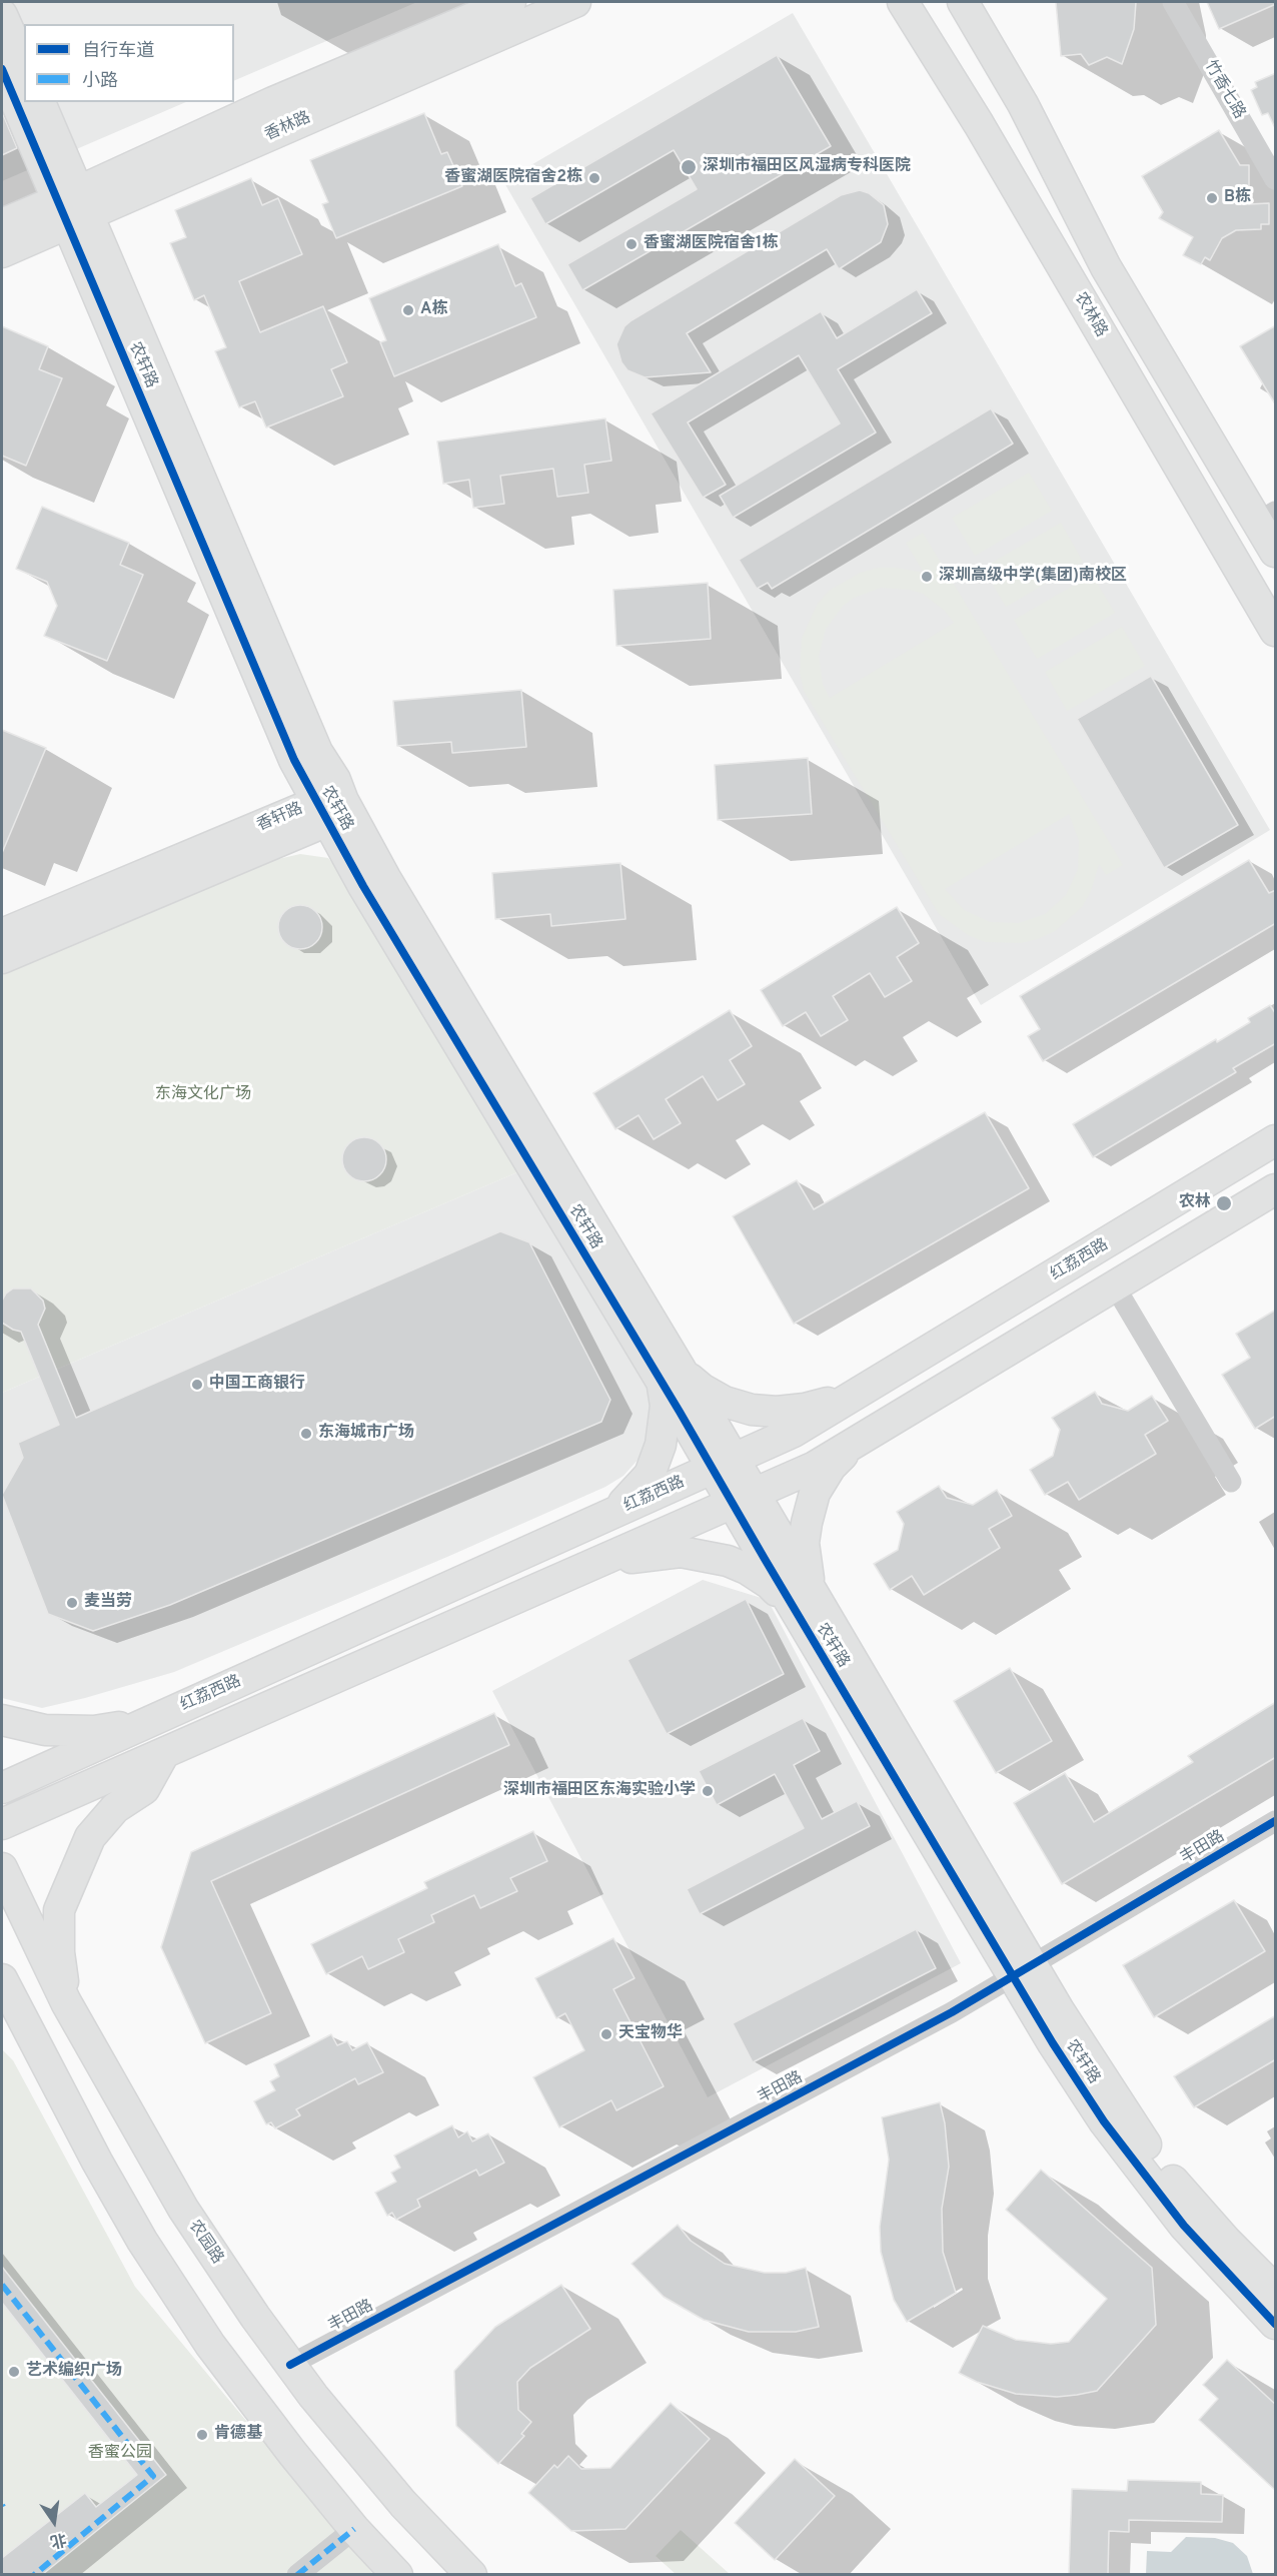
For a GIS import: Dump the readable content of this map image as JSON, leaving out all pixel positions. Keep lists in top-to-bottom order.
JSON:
{
  "streets": {
    "main road": [
      "香林路",
      "农林路",
      "农轩路",
      "香轩路",
      "红荔西路",
      "农园路"
    ],
    "street": ["竹香七路", "丰田路"]
  },
  "crossings": [
    ["香林路", "农轩路"],
    ["农轩路", "香轩路"],
    ["农轩路", "红荔西路"],
    ["农轩路", "丰田路"],
    ["丰田路", "农园路"]
  ],
  "parks": ["东海文化广场", "香蜜公园"],
  "places": [
    "深圳市福田区风湿病专科医院",
    "香蜜湖医院宿舍2栋",
    "B栋",
    "香蜜湖医院宿舍1栋",
    "A栋",
    "深圳高级中学(集团)南校区",
    "农林",
    "中国工商银行",
    "东海城市广场",
    "麦当劳",
    "深圳市福田区东海实验小学",
    "天宝物华",
    "艺术编织广场",
    "肯德基"
  ],
  "legend": ["自行车道", "小路"],
  "north": "bottom"
}
